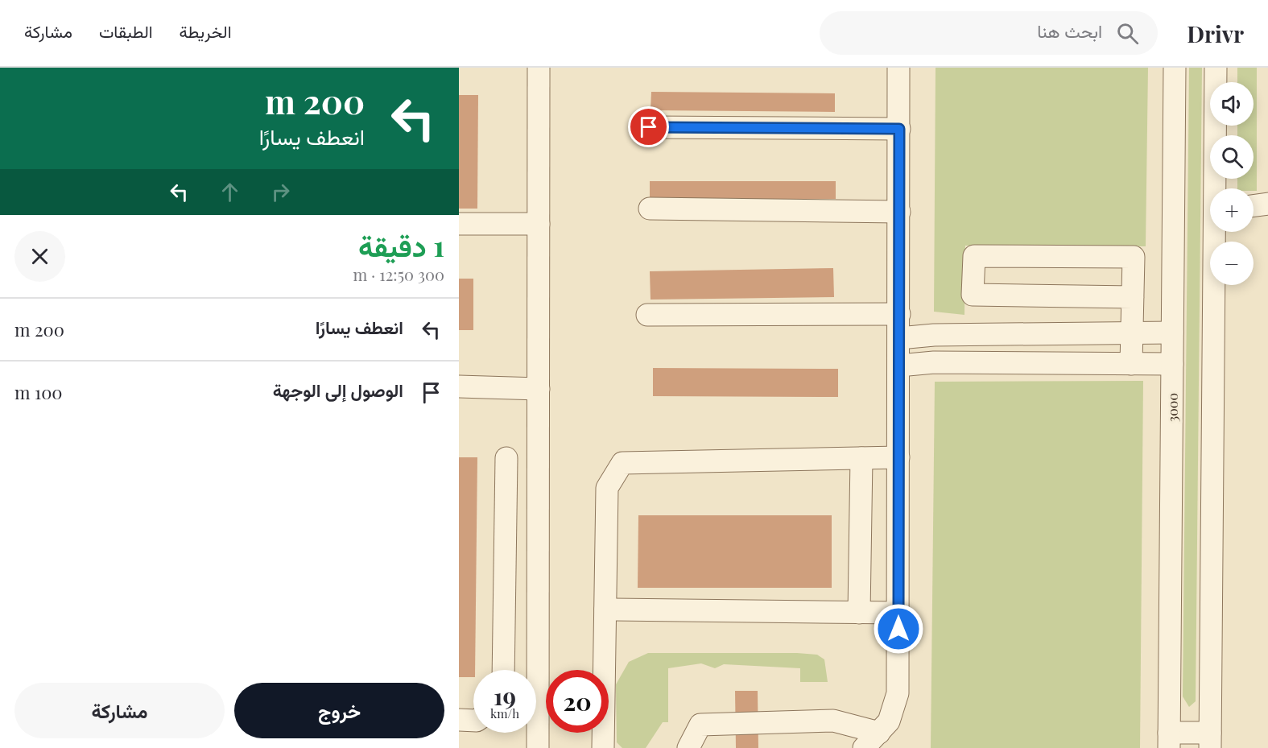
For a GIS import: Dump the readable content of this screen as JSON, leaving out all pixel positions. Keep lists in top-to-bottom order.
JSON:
{
  "streets": {
    "street": ["3000"]
  },
  "page": {
    "header": "Drivr",
    "search": "ابحث هنا",
    "nav": ["الخريطة", "الطبقات", "مشاركة"],
    "turn": ["200 m", "انعطف يسارًا"],
    "map_buttons": ["+", "−"],
    "heading": ["1 دقيقة", "300 m · 12:50"],
    "list": [
      {
        "name": "انعطف يسارًا",
        "value": "200 m"
      },
      {
        "name": "الوصول إلى الوجهة",
        "value": "100 m"
      }
    ],
    "speed": "19 km/h",
    "limit": "20",
    "buttons": ["خروج", "مشاركة"]
  }
}
